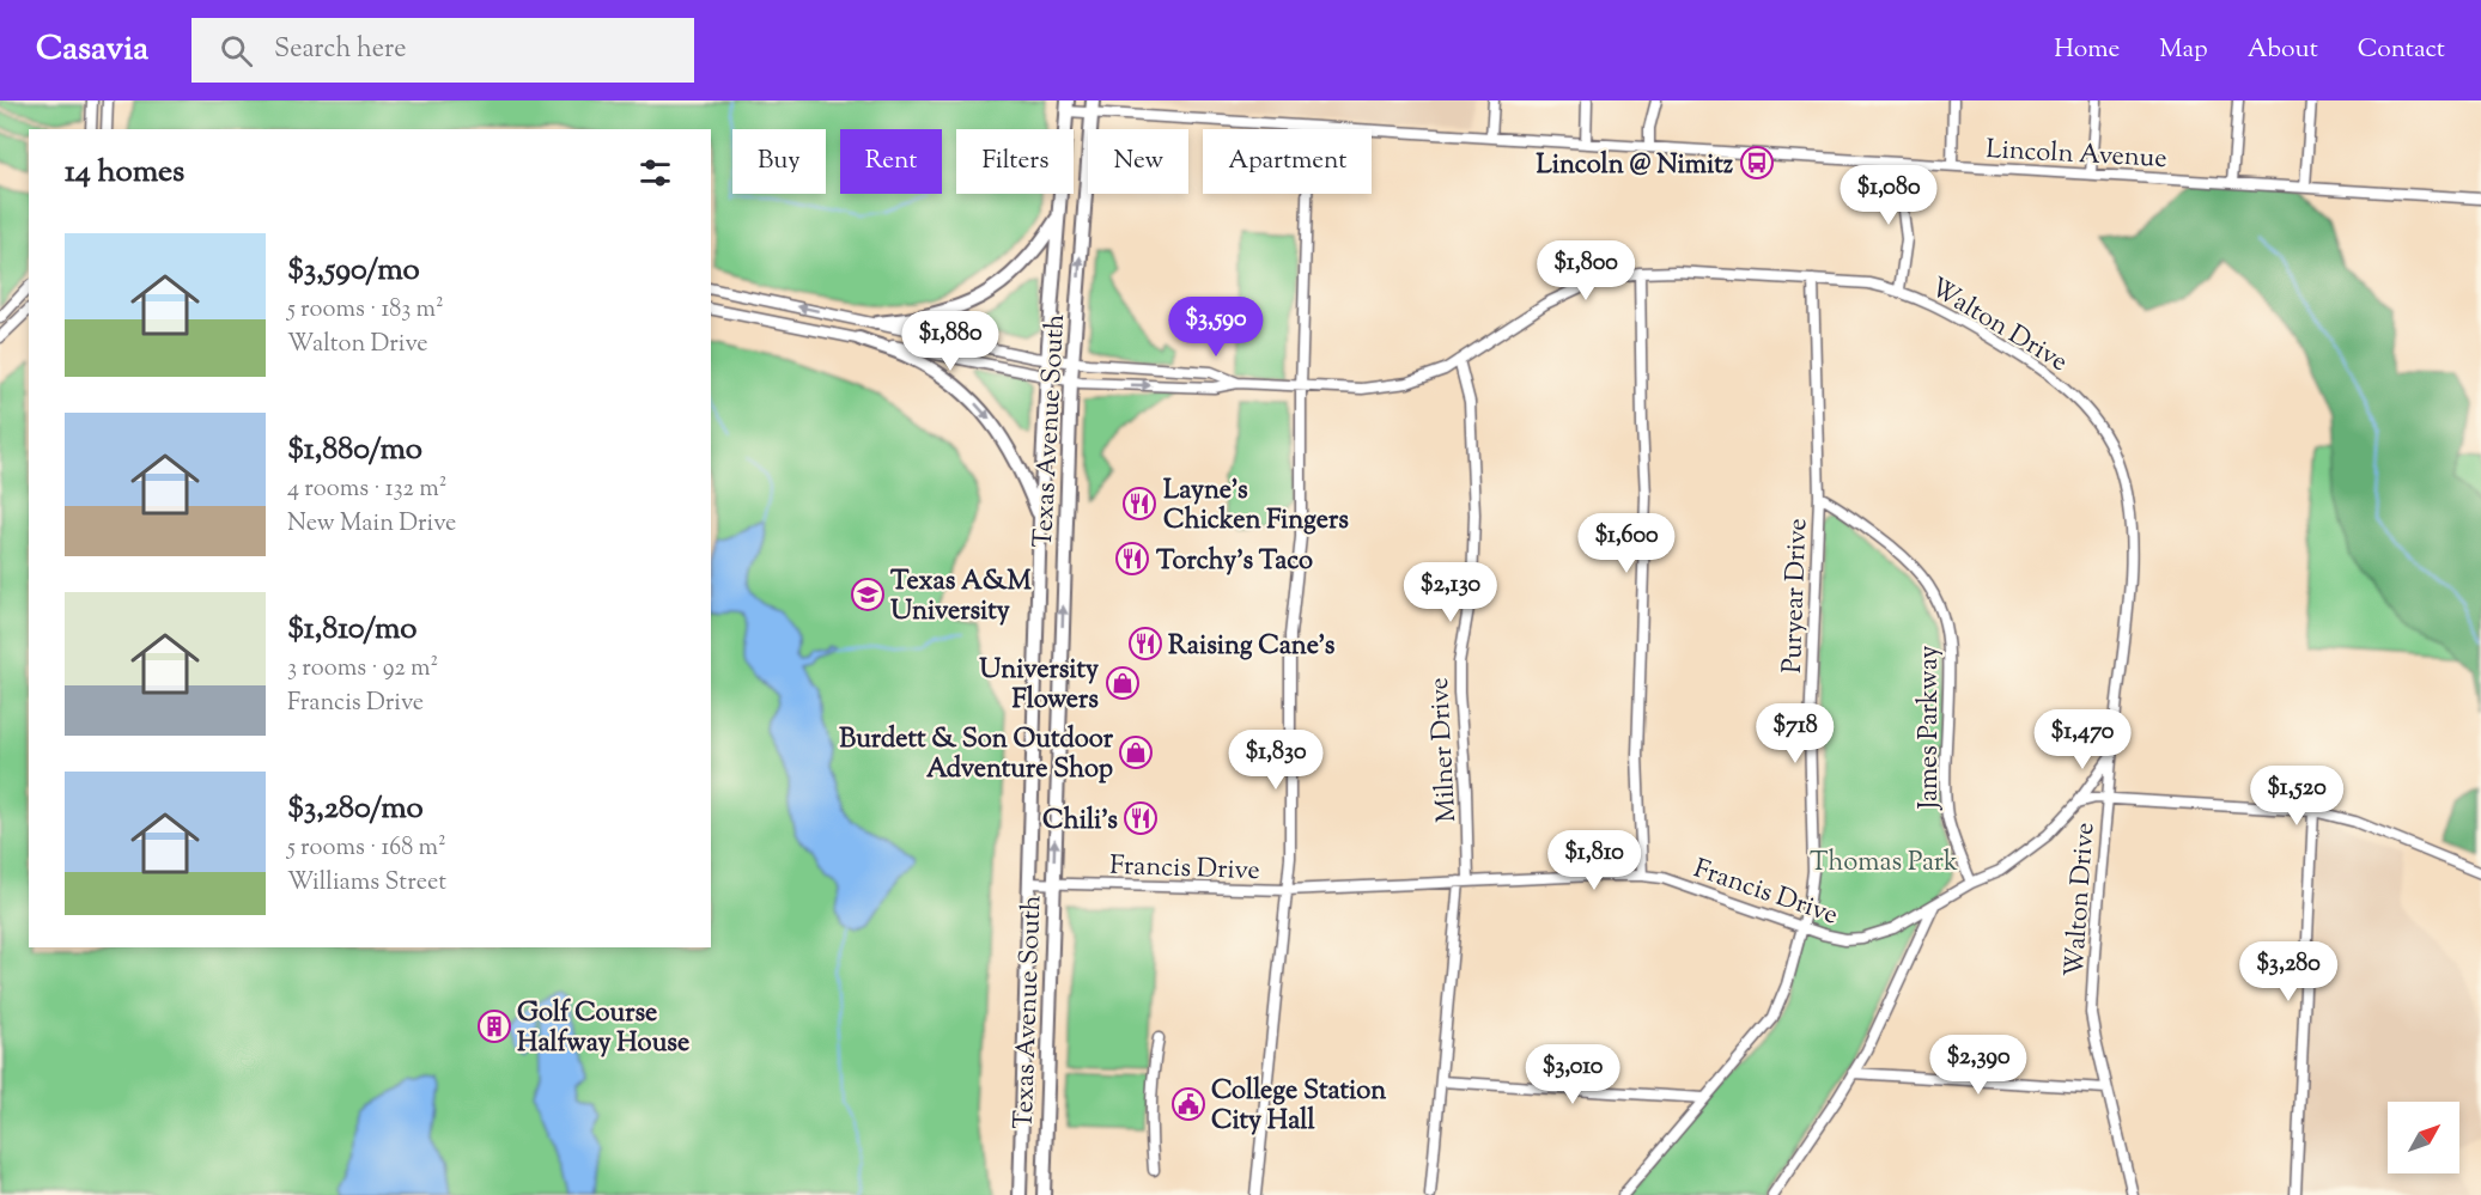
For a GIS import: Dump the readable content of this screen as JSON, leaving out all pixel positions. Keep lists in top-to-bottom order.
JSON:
{
  "streets": {
    "main road": ["Texas Avenue South"],
    "street": [
      "Lincoln Avenue",
      "Walton Drive",
      "Puryear Drive",
      "James Parkway",
      "Milner Drive",
      "Francis Drive"
    ]
  },
  "crossings": [
    ["Lincoln Avenue", "Texas Avenue South"],
    ["Walton Drive", "Texas Avenue South"],
    ["Walton Drive", "Puryear Drive"],
    ["Walton Drive", "Milner Drive"],
    ["Walton Drive", "Francis Drive"],
    ["Texas Avenue South", "Francis Drive"],
    ["Puryear Drive", "James Parkway"],
    ["Puryear Drive", "Francis Drive"],
    ["James Parkway", "Francis Drive"],
    ["Milner Drive", "Francis Drive"]
  ],
  "parks": ["Thomas Park"],
  "places": {
    "bus stop": ["Lincoln @ Nimitz"],
    "restaurant": [
      "Layne's Chicken Fingers",
      "Torchy's Taco",
      "Raising Cane's",
      "Chili's"
    ],
    "school or university": ["Texas A&M University"],
    "shop": ["University Flowers", "Burdett & Son Outdoor Adventure Shop"],
    "building": ["Golf Course Halfway House"],
    "public building": ["College Station City Hall"]
  },
  "north": "top right",
  "page": {
    "header": "Casavia",
    "search": "Search here",
    "nav": [
      "Home",
      "Map",
      "About",
      "Contact"
    ],
    "chip": [
      "Buy",
      "Rent",
      "Filters",
      "New",
      "Apartment"
    ],
    "heading": "14 homes",
    "price": [
      "$1,080",
      "$1,800",
      "$3,590",
      "$1,880",
      "$1,600",
      "$2,130",
      "$718",
      "$1,470",
      "$1,830",
      "$1,520",
      "$1,810",
      "$3,280",
      "$2,390",
      "$3,010"
    ],
    "list": [
      {
        "name": "$3,590/mo",
        "note": "5 rooms · 183 m² · Walton Drive"
      },
      {
        "name": "$1,880/mo",
        "note": "4 rooms · 132 m² · New Main Drive"
      },
      {
        "name": "$1,810/mo",
        "note": "3 rooms · 92 m² · Francis Drive"
      },
      {
        "name": "$3,280/mo",
        "note": "5 rooms · 168 m² · Williams Street"
      }
    ]
  }
}
